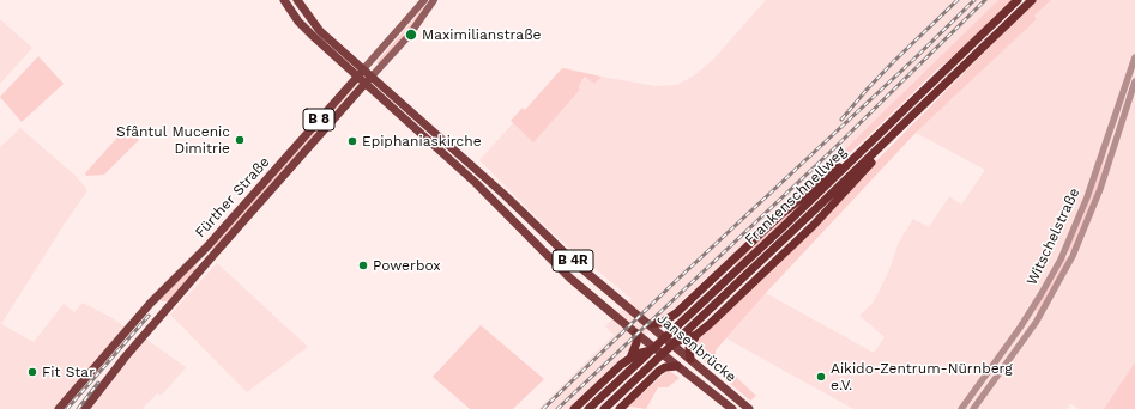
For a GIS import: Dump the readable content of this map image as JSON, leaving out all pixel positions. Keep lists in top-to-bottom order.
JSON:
{
  "streets": {
    "highway": ["Frankenschnellweg"],
    "main road": [
      "B 8",
      "Fürther Straße",
      "B 4R",
      "Jansenbrücke"
    ],
    "street": ["Witschelstraße"]
  },
  "crossings": [
    ["Fürther Straße", "B 4R"],
    ["Fürther Straße", "Jansenbrücke"],
    ["B 4R", "Jansenbrücke"]
  ],
  "places": [
    "Maximilianstraße",
    "Sfântul Mucenic Dimitrie",
    "Epiphaniaskirche",
    "Powerbox",
    "Fit Star",
    "Aikido-Zentrum-Nürnberg e.V."
  ]
}
